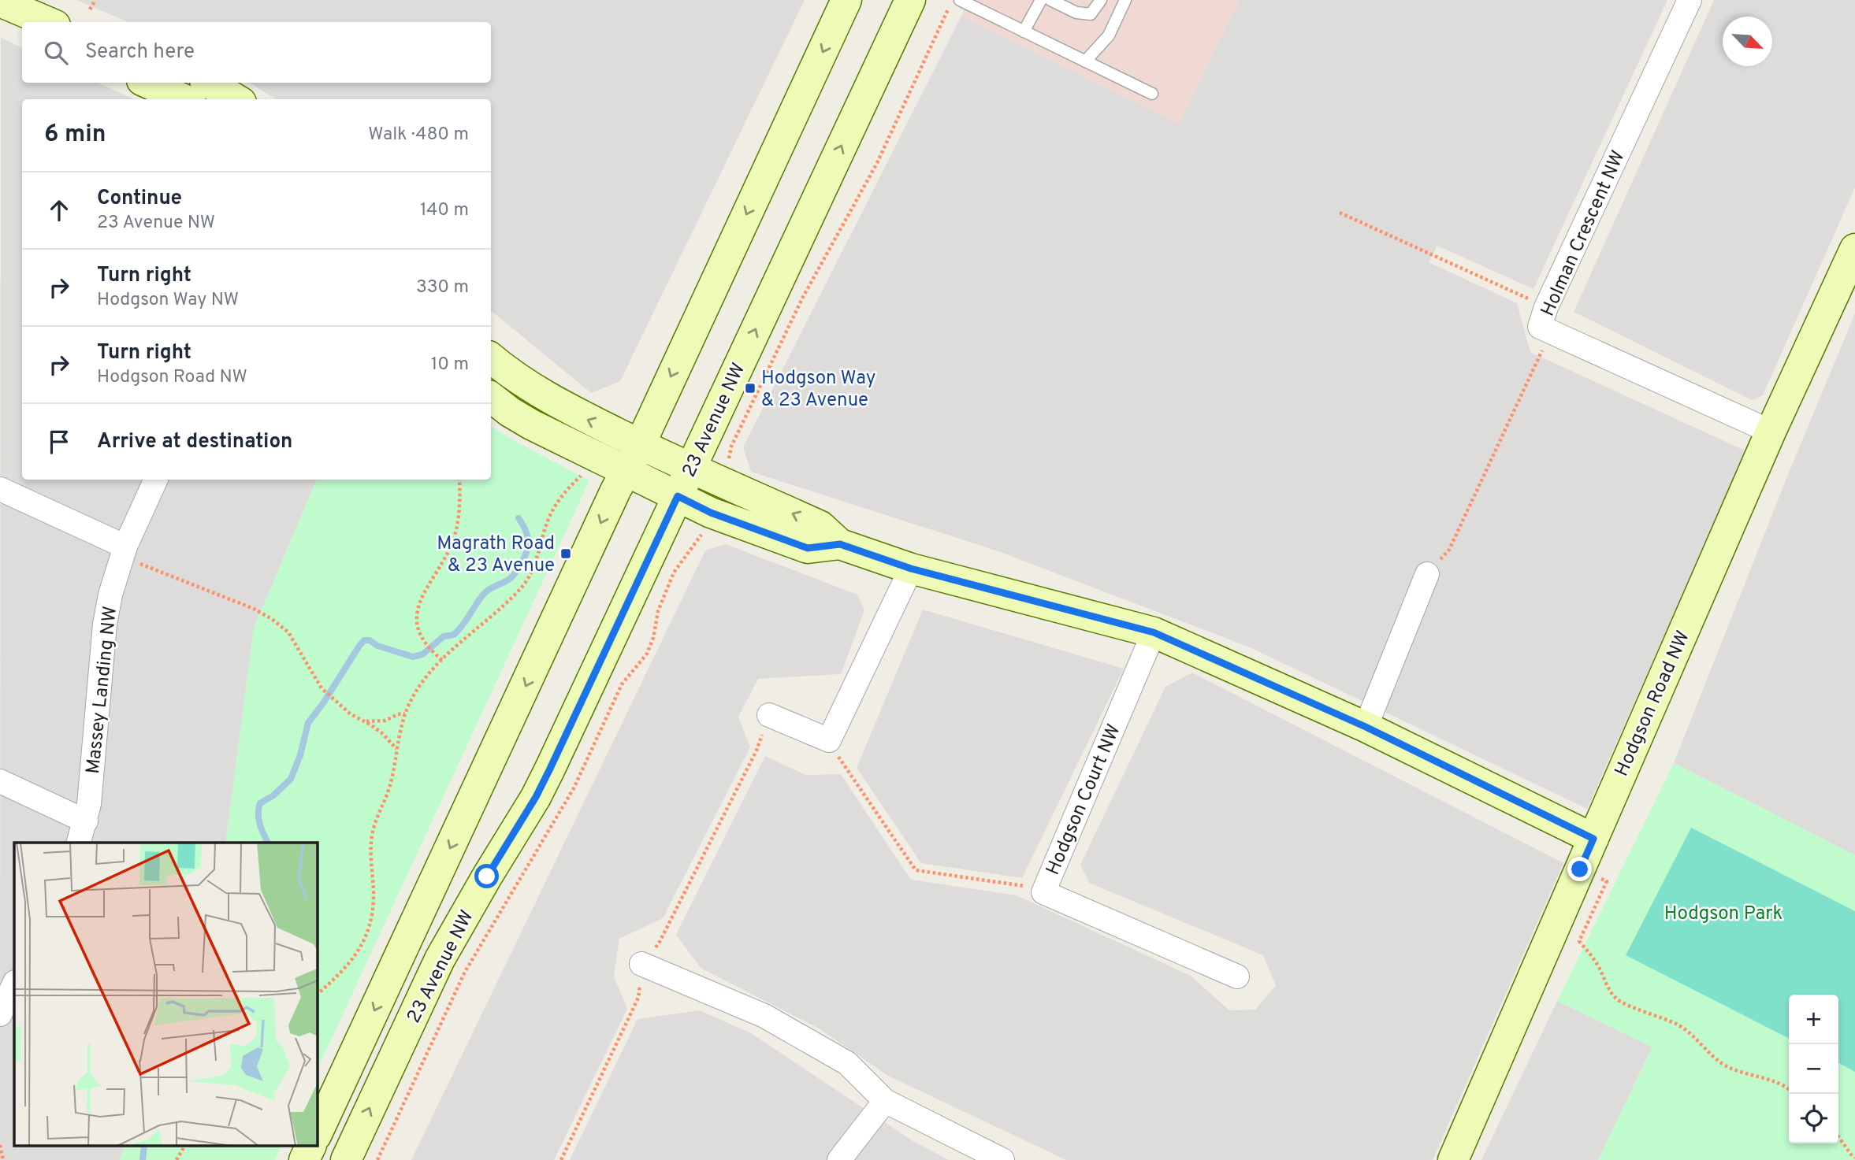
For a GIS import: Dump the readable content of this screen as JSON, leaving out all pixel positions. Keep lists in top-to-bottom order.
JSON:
{
  "streets": {
    "street": [
      "Holman Crescent NW",
      "23 Avenue NW",
      "Massey Landing NW",
      "Hodgson Road NW",
      "Hodgson Court NW"
    ]
  },
  "crossings": [
    ["Holman Crescent NW", "Hodgson Road NW"]
  ],
  "parks": ["Hodgson Park"],
  "places": {
    "transit": ["Hodgson Way & 23 Avenue", "Magrath Road & 23 Avenue"]
  },
  "north": "bottom right",
  "page": {
    "search": "Search here",
    "heading": ["6 min", "Walk · 480 m"],
    "list": [
      ["Continue", "23 Avenue NW", "140 m"],
      ["Turn right", "Hodgson Way NW", "330 m"],
      ["Turn right", "Hodgson Road NW", "10 m"],
      "Arrive at destination"
    ],
    "map_buttons": ["+", "−"]
  }
}
